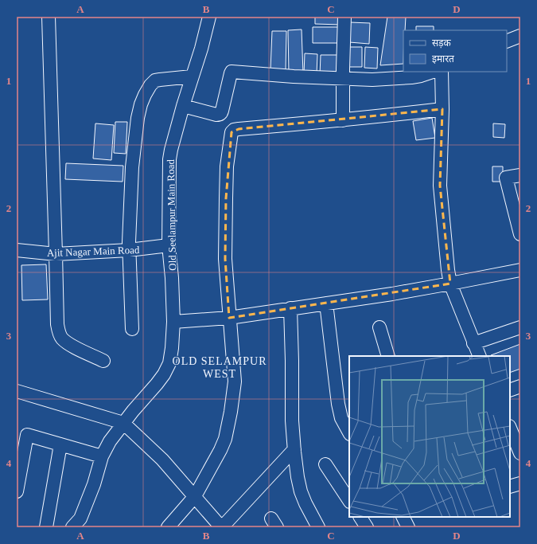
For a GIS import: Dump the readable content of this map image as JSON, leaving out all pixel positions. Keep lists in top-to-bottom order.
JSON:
{
  "streets": {
    "street": ["Old Seelampur Main Road", "Ajit Nagar Main Road"]
  },
  "crossings": [
    ["Old Seelampur Main Road", "Ajit Nagar Main Road"]
  ],
  "districts": ["OLD SELAMPUR WEST"],
  "legend": ["सड़क", "इमारत"],
  "grid": {
    "columns": [
      "A",
      "B",
      "C",
      "D"
    ],
    "rows": [
      "1",
      "2",
      "3",
      "4"
    ]
  }
}
